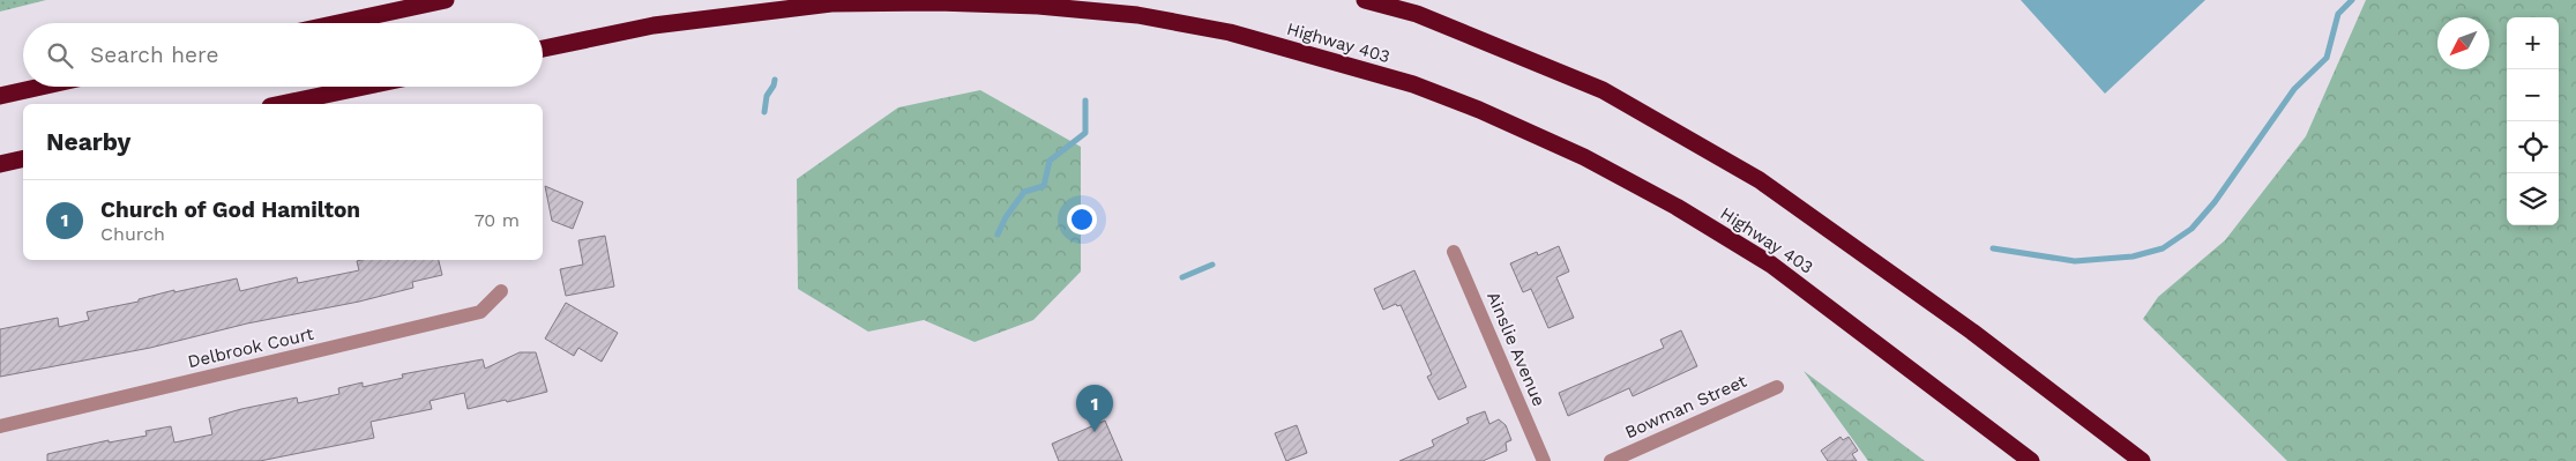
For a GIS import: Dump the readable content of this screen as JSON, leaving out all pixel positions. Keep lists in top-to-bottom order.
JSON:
{
  "streets": {
    "highway": ["Highway 403"],
    "street": ["Delbrook Court", "Ainslie Avenue", "Bowman Street"]
  },
  "north": "bottom left",
  "page": {
    "map_buttons": ["+", "−"],
    "search": "Search here",
    "heading": "Nearby",
    "list": [
      {
        "mark": "1",
        "name": "Church of God Hamilton",
        "note": "Church",
        "value": "70 m"
      }
    ],
    "pins": "1"
  }
}
